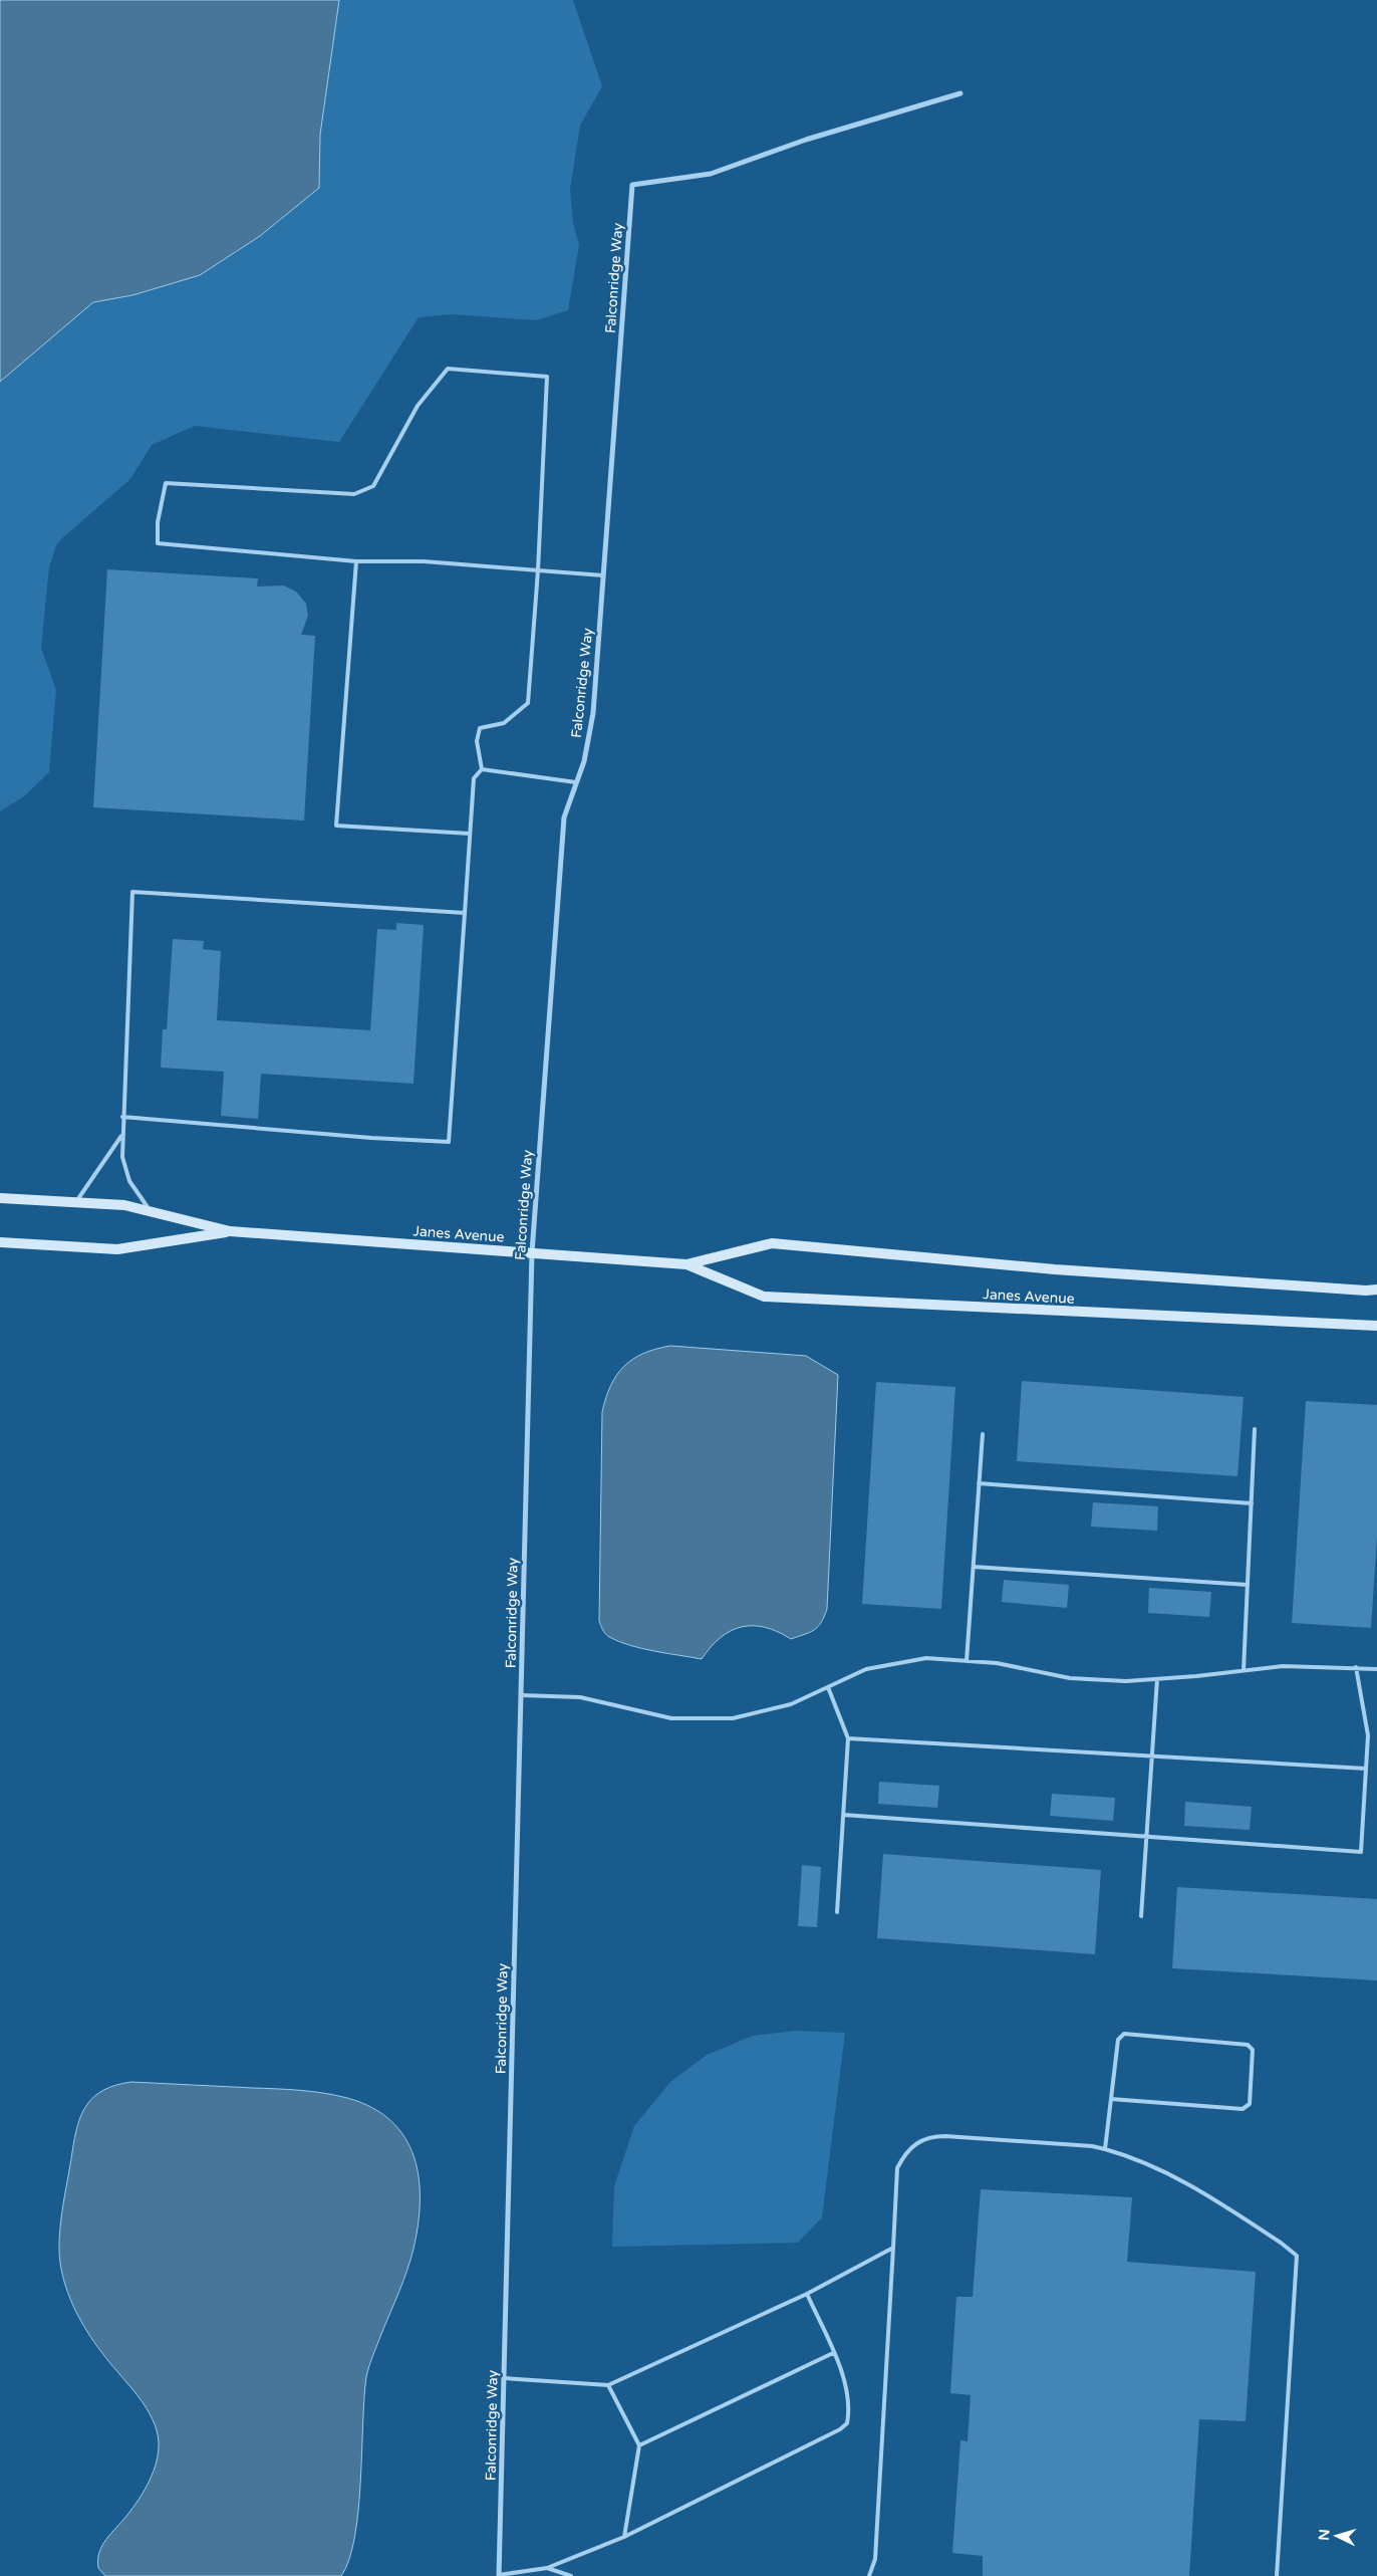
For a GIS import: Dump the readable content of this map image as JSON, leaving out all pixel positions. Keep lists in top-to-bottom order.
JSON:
{
  "streets": {
    "street": ["Falconridge Way", "Janes Avenue"]
  },
  "crossings": [
    ["Falconridge Way", "Janes Avenue"]
  ],
  "north": "left"
}
